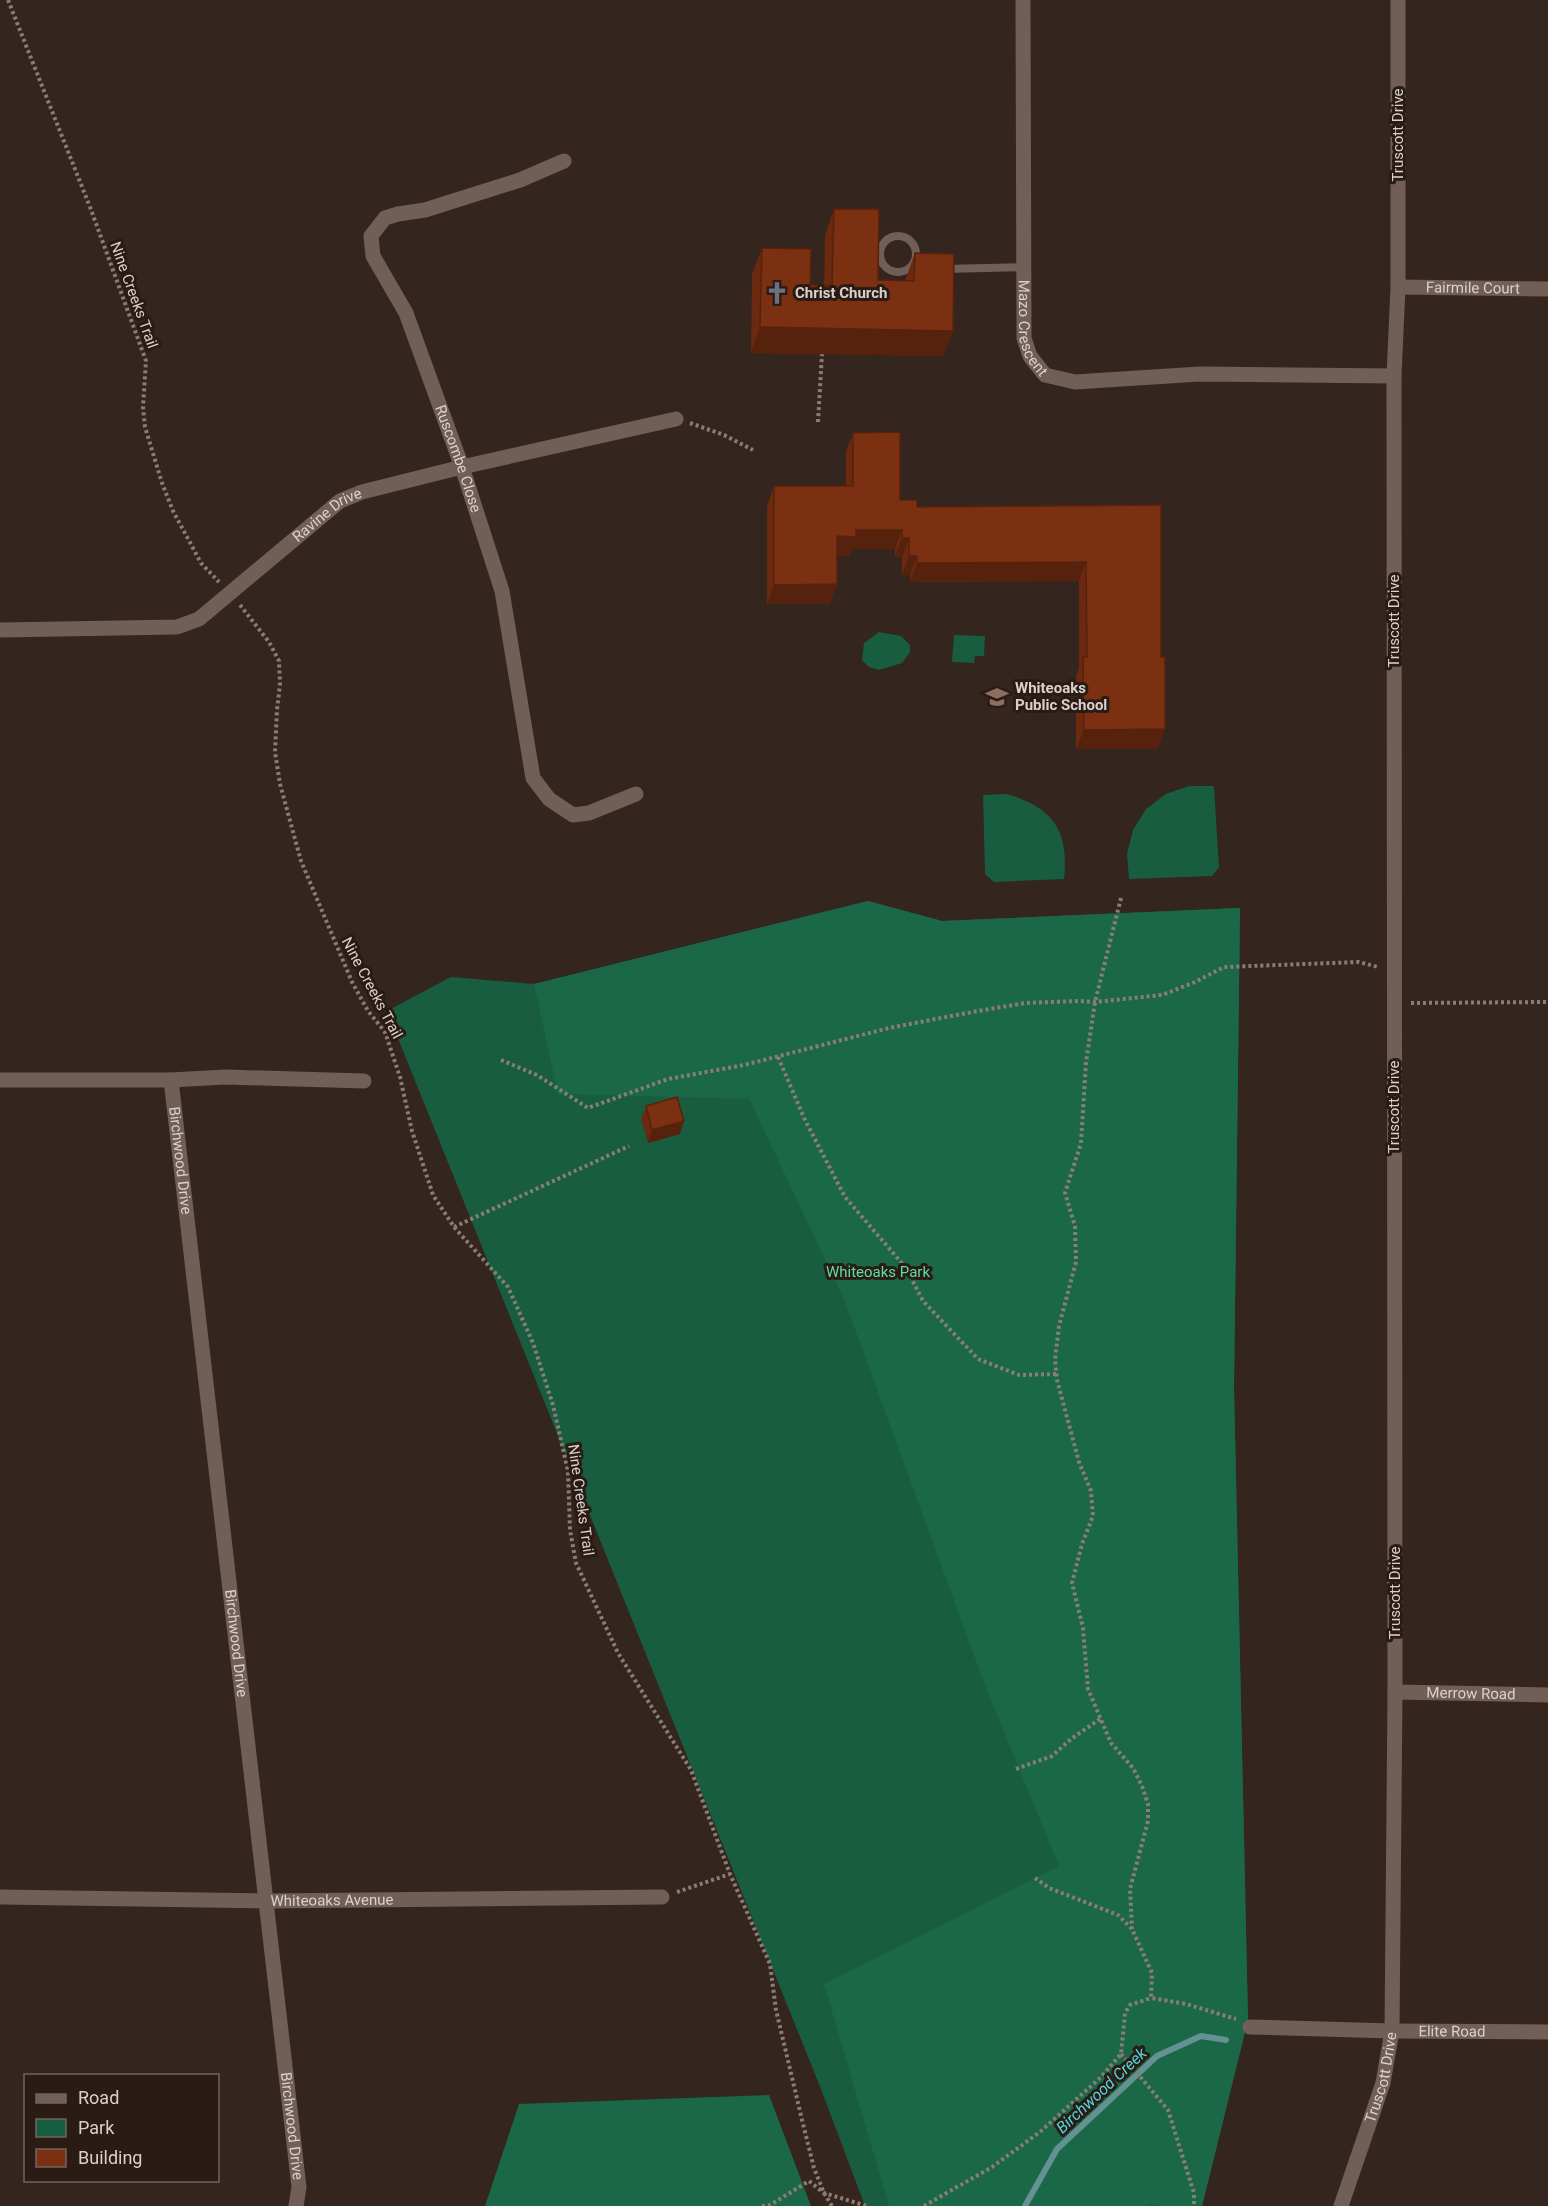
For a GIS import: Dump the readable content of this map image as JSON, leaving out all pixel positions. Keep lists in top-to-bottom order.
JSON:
{
  "streets": {
    "street": [
      "Truscott Drive",
      "Fairmile Court",
      "Mazo Crescent",
      "Ruscombe Close",
      "Ravine Drive",
      "Birchwood Drive",
      "Merrow Road",
      "Whiteoaks Avenue",
      "Elite Road"
    ],
    "path": ["Nine Creeks Trail"]
  },
  "crossings": [
    ["Truscott Drive", "Fairmile Court"],
    ["Truscott Drive", "Mazo Crescent"],
    ["Truscott Drive", "Merrow Road"],
    ["Truscott Drive", "Elite Road"],
    ["Nine Creeks Trail", "Ravine Drive"],
    ["Ruscombe Close", "Ravine Drive"],
    ["Birchwood Drive", "Whiteoaks Avenue"]
  ],
  "water": ["Birchwood Creek"],
  "parks": ["Whiteoaks Park"],
  "places": {
    "church": ["Christ Church"],
    "school or university": ["Whiteoaks Public School"]
  },
  "legend": ["Road", "Park", "Building"]
}
